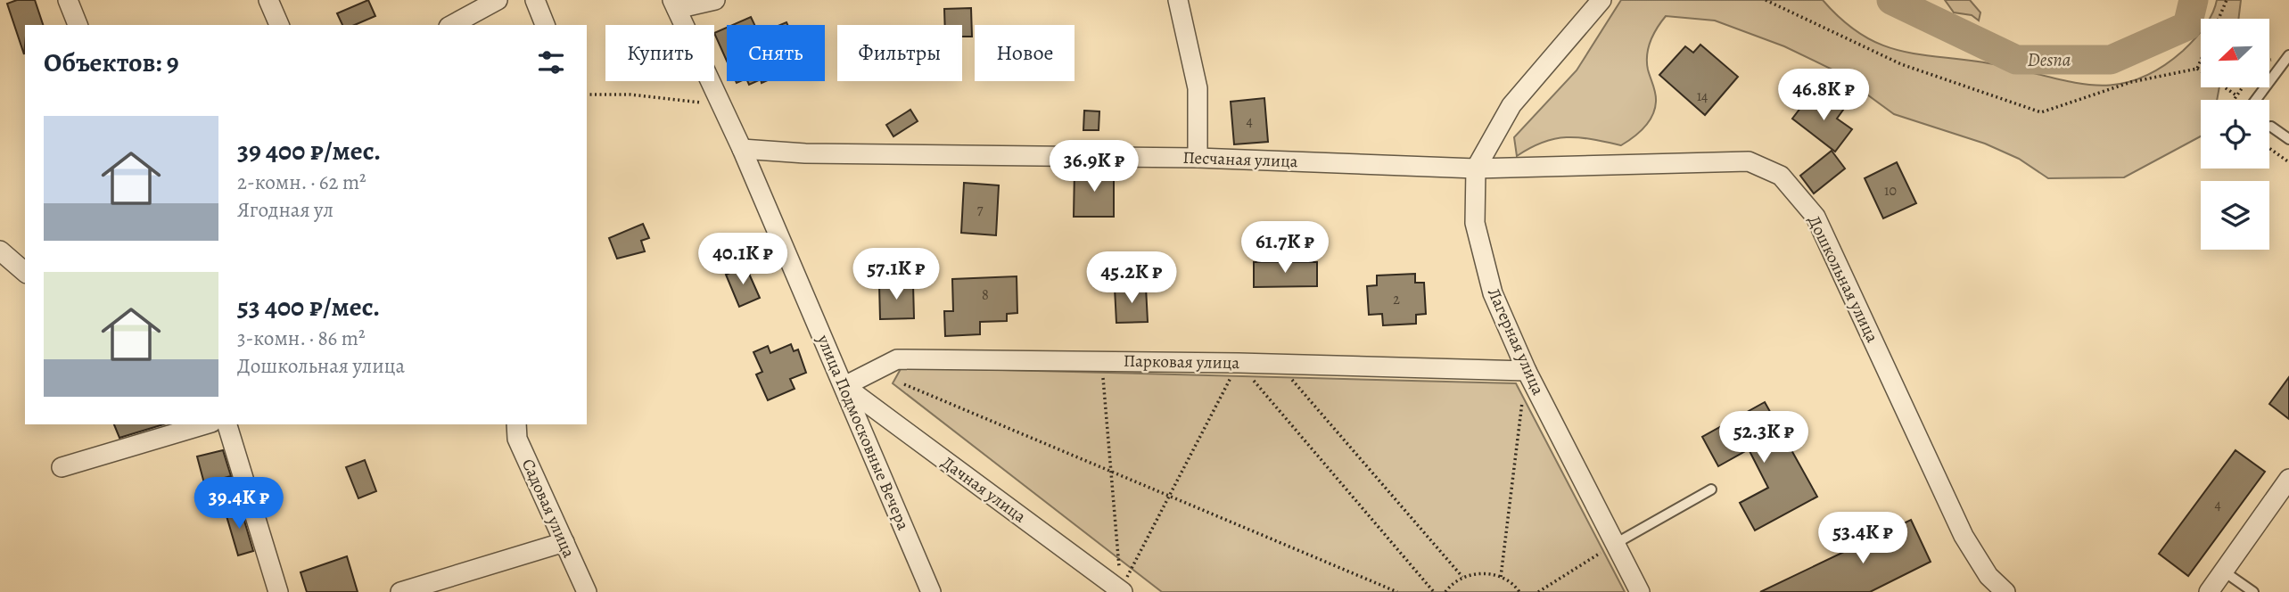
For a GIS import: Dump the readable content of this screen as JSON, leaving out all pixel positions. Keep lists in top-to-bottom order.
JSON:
{
  "streets": {
    "street": [
      "Песчаная улица",
      "Дошкольная улица",
      "Лагерная улица",
      "Парковая улица",
      "улица Подмосковные Вечера",
      "Дачная улица",
      "Садовая улица"
    ]
  },
  "crossings": [
    ["Песчаная улица", "Дошкольная улица"],
    ["Песчаная улица", "Лагерная улица"],
    ["Песчаная улица", "улица Подмосковные Вечера"],
    ["Дошкольная улица", "Лагерная улица"],
    ["Лагерная улица", "Парковая улица"],
    ["Парковая улица", "улица Подмосковные Вечера"],
    ["Парковая улица", "Дачная улица"],
    ["улица Подмосковные Вечера", "Дачная улица"]
  ],
  "water": ["Desna"],
  "house_numbers": [
    "14",
    "4",
    "10",
    "7",
    "8",
    "2",
    "4"
  ],
  "north": "bottom left",
  "page": {
    "chip": [
      "Купить",
      "Снять",
      "Фильтры",
      "Новое"
    ],
    "heading": "Объектов: 9",
    "price": [
      "46.8K ₽",
      "36.9K ₽",
      "61.7K ₽",
      "40.1K ₽",
      "57.1K ₽",
      "45.2K ₽",
      "52.3K ₽",
      "39.4K ₽",
      "53.4K ₽"
    ],
    "list": [
      {
        "name": "39 400 ₽/мес.",
        "note": "2-комн. · 62 m² · Ягодная ул"
      },
      {
        "name": "53 400 ₽/мес.",
        "note": "3-комн. · 86 m² · Дошкольная улица"
      }
    ]
  }
}
